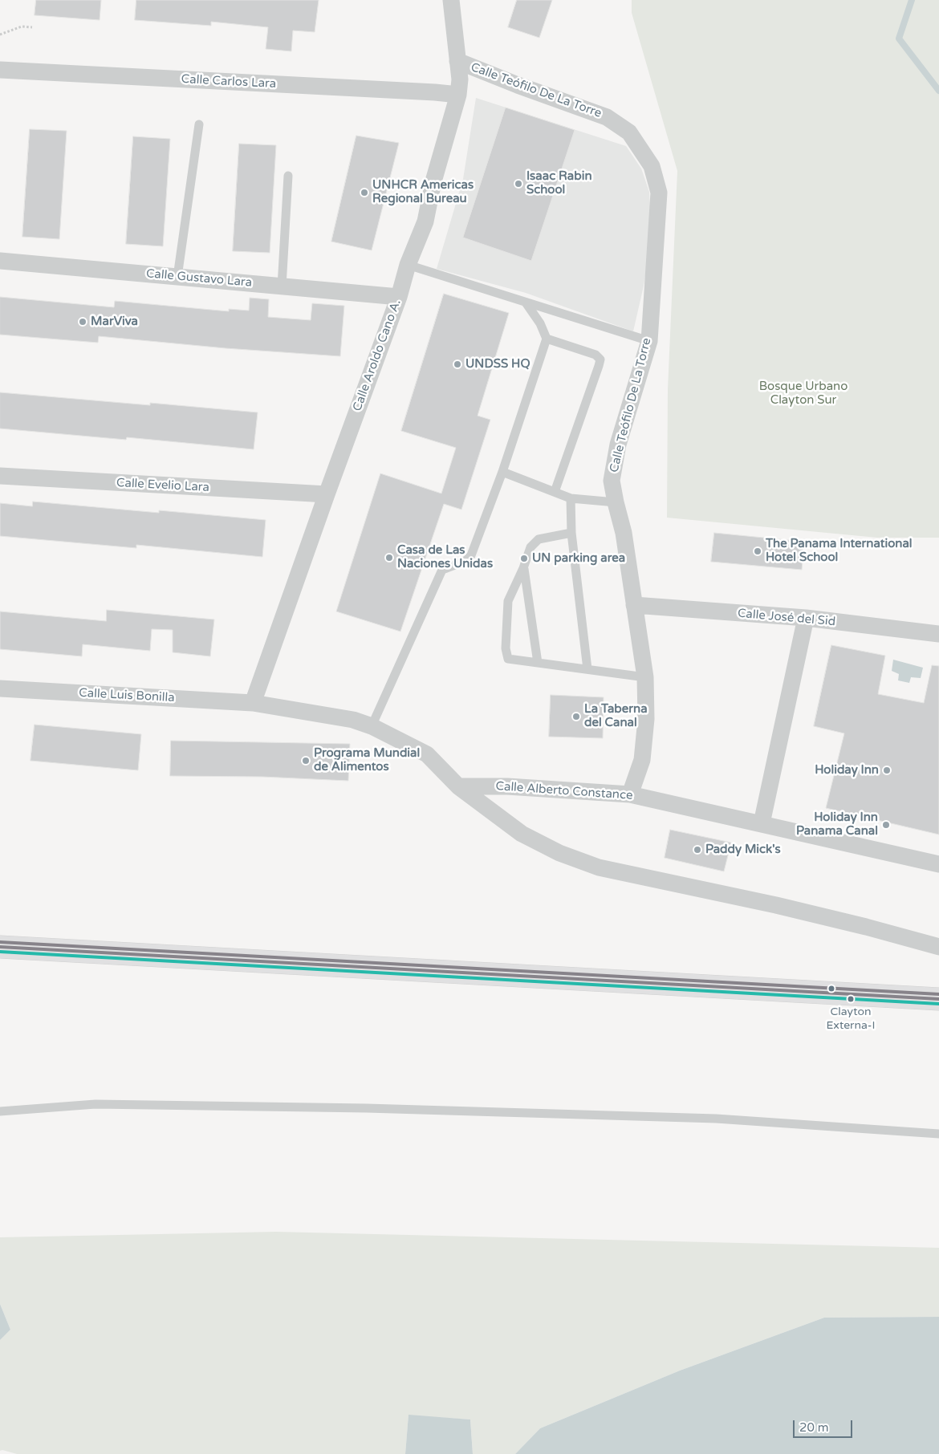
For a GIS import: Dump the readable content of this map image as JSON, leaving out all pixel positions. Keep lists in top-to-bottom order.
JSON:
{
  "streets": {
    "street": [
      "Calle Carlos Lara",
      "Calle Teófilo De La Torre",
      "Calle Gustavo Lara",
      "Calle Aroldo Cano A.",
      "Calle Evelio Lara",
      "Calle José del Sid",
      "Calle Luis Bonilla",
      "Calle Alberto Constance"
    ]
  },
  "crossings": [
    ["Calle Carlos Lara", "Calle Aroldo Cano A."],
    ["Calle Teófilo De La Torre", "Calle Aroldo Cano A."],
    ["Calle Teófilo De La Torre", "Calle José del Sid"],
    ["Calle Teófilo De La Torre", "Calle Alberto Constance"],
    ["Calle Gustavo Lara", "Calle Aroldo Cano A."],
    ["Calle Aroldo Cano A.", "Calle Evelio Lara"],
    ["Calle Aroldo Cano A.", "Calle Luis Bonilla"]
  ],
  "parks": ["Bosque Urbano Clayton Sur"],
  "places": [
    "Isaac Rabin School",
    "UNHCR Americas Regional Bureau",
    "MarViva",
    "UNDSS HQ",
    "The Panama International Hotel School",
    "Casa de Las Naciones Unidas",
    "UN parking area",
    "La Taberna del Canal",
    "Programa Mundial de Alimentos",
    "Holiday Inn",
    "Holiday Inn Panama Canal",
    "Paddy Mick's",
    "Clayton Externa-I"
  ],
  "scale_bar": "20 m"
}
